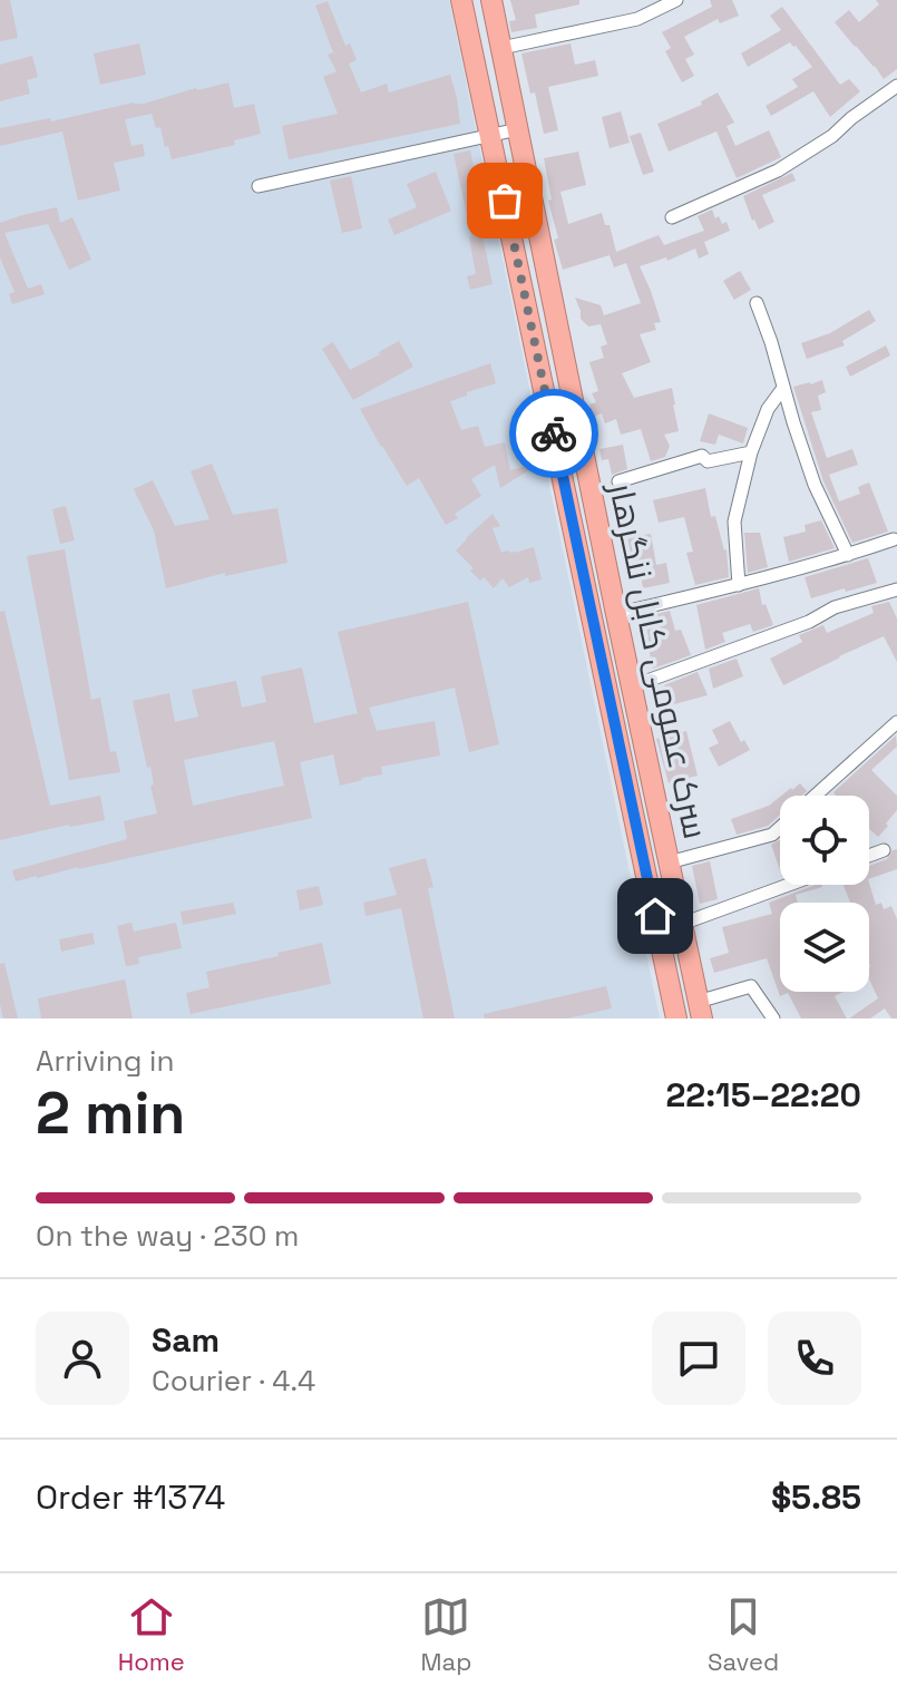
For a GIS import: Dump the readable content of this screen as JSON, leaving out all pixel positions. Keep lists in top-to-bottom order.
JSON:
{
  "streets": {
    "highway": ["سرک عمومی کابل ننگرهار"]
  },
  "page": {
    "heading": ["2 min", "Arriving in", "22:15–22:20"],
    "panel": [
      "Sam",
      "Courier · 4.4",
      "Order #1374",
      "$5.85"
    ],
    "bar": "On the way · 230 m",
    "tabs": ["Home", "Map", "Saved"]
  }
}
